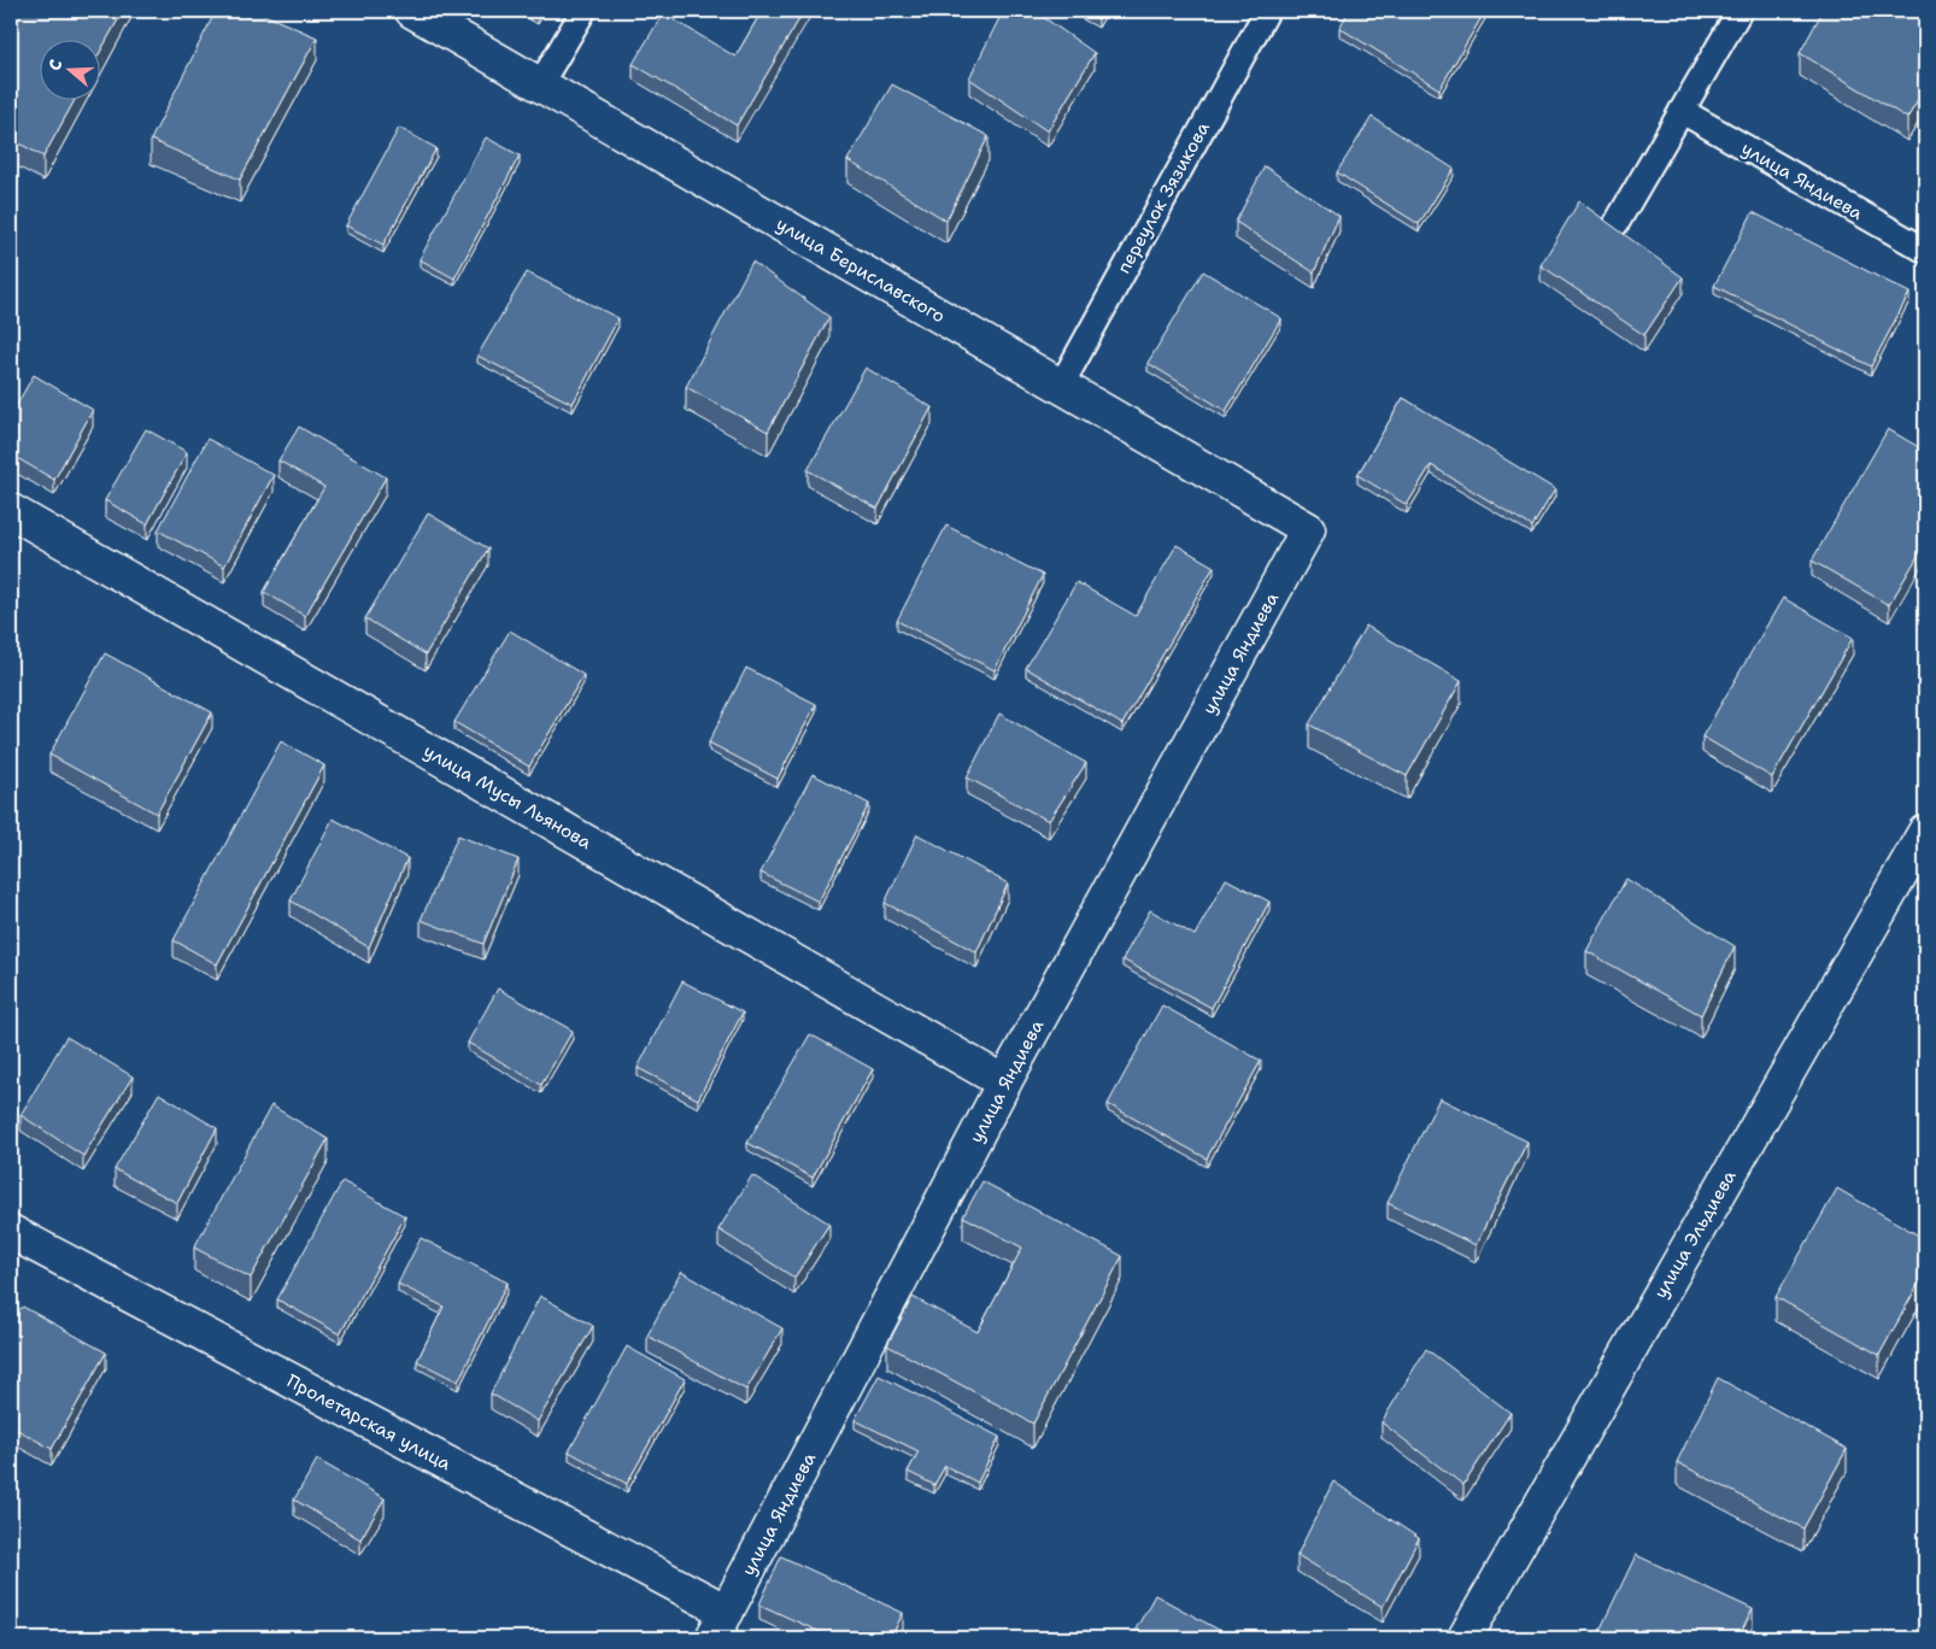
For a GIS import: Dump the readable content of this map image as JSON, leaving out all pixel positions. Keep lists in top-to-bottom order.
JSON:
{
  "streets": {
    "street": [
      "улица Яндиева",
      "улица Бериславского",
      "улица Мусы Льянова",
      "улица Эльдиева",
      "Пролетарская улица"
    ],
    "lane": ["переулок Зязикова"]
  },
  "crossings": [
    ["улица Яндиева", "улица Бериславского"],
    ["улица Яндиева", "улица Мусы Льянова"],
    ["улица Яндиева", "Пролетарская улица"],
    ["переулок Зязикова", "улица Бериславского"]
  ],
  "north": "left"
}
